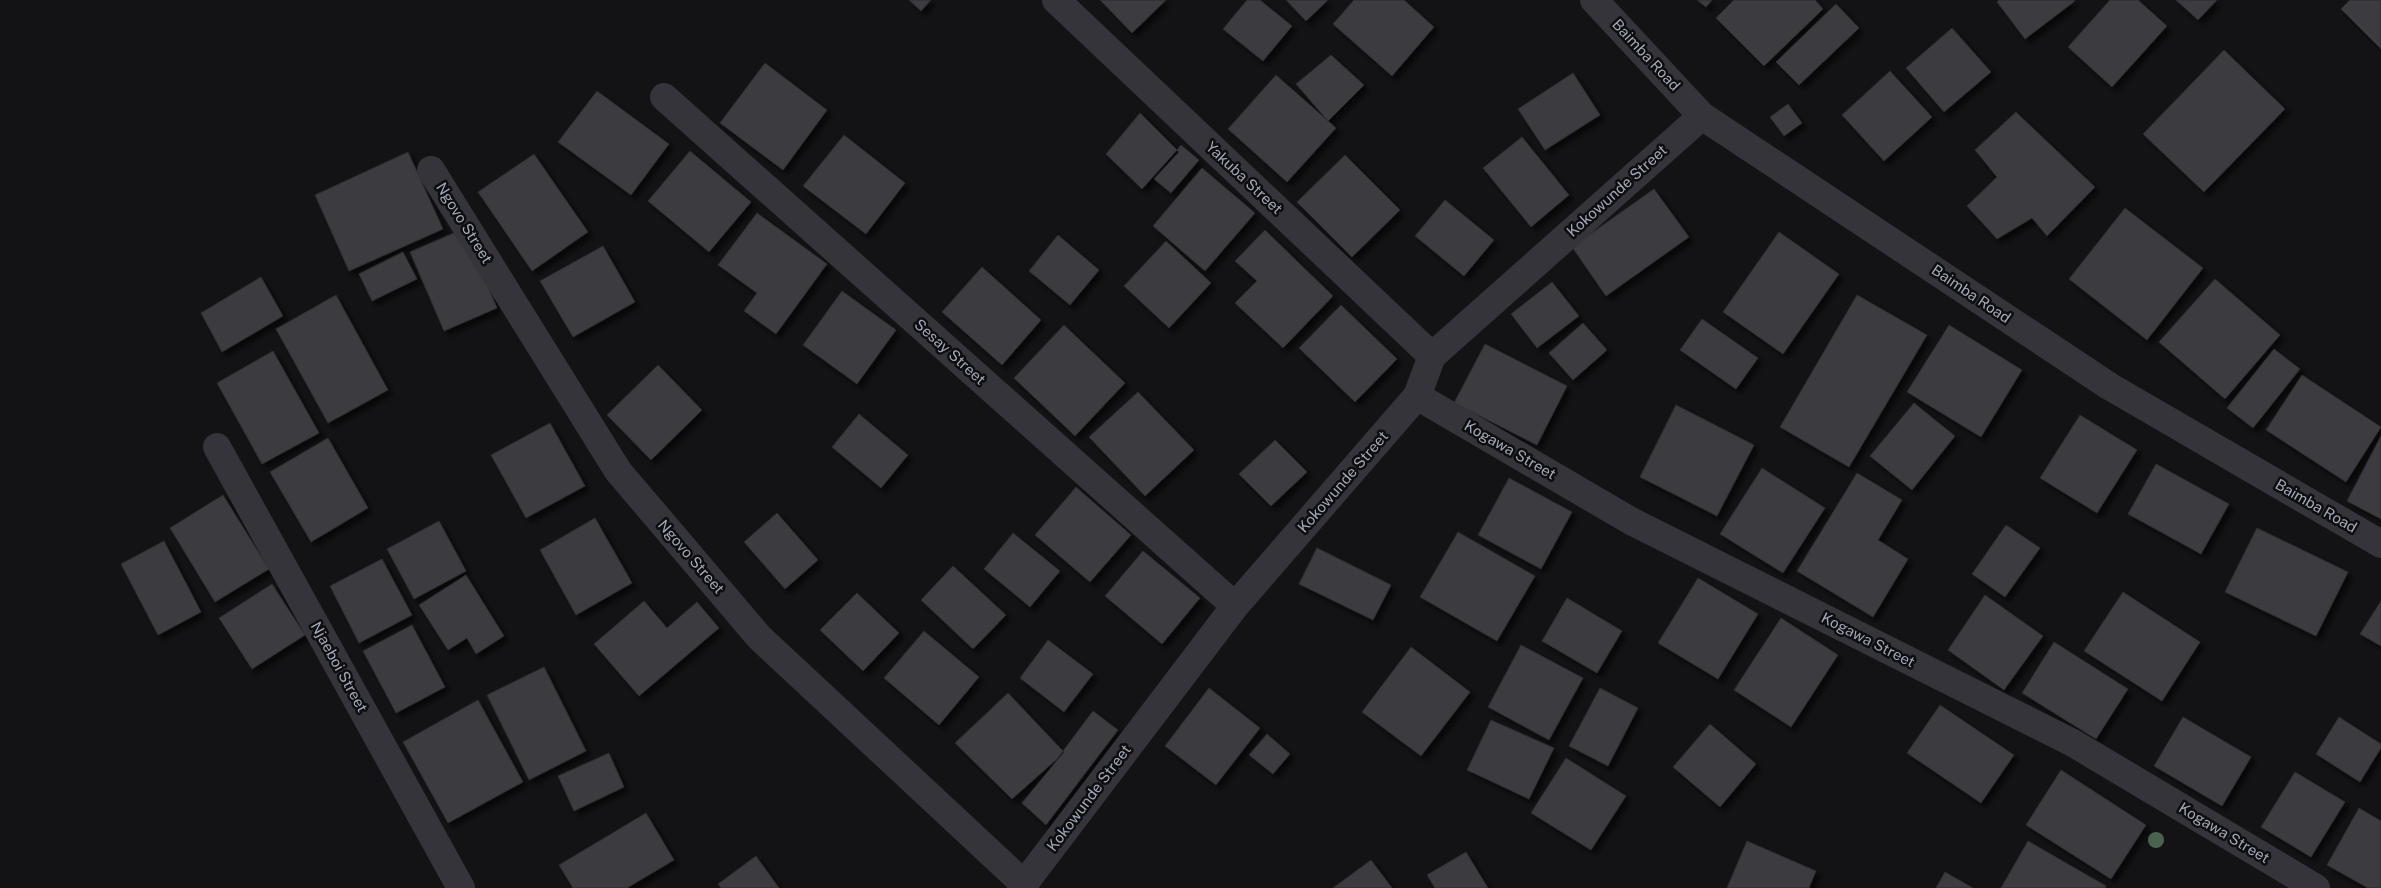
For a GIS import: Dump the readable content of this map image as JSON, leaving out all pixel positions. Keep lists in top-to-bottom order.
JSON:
{
  "streets": {
    "street": [
      "Baimba Road",
      "Yakuba Street",
      "Kokowunde Street",
      "Ngovo Street",
      "Sesay Street",
      "Kogawa Street",
      "Njaeboi Street"
    ]
  },
  "crossings": [
    ["Baimba Road", "Kokowunde Street"],
    ["Yakuba Street", "Kokowunde Street"],
    ["Kokowunde Street", "Ngovo Street"],
    ["Kokowunde Street", "Sesay Street"],
    ["Kokowunde Street", "Kogawa Street"]
  ]
}
